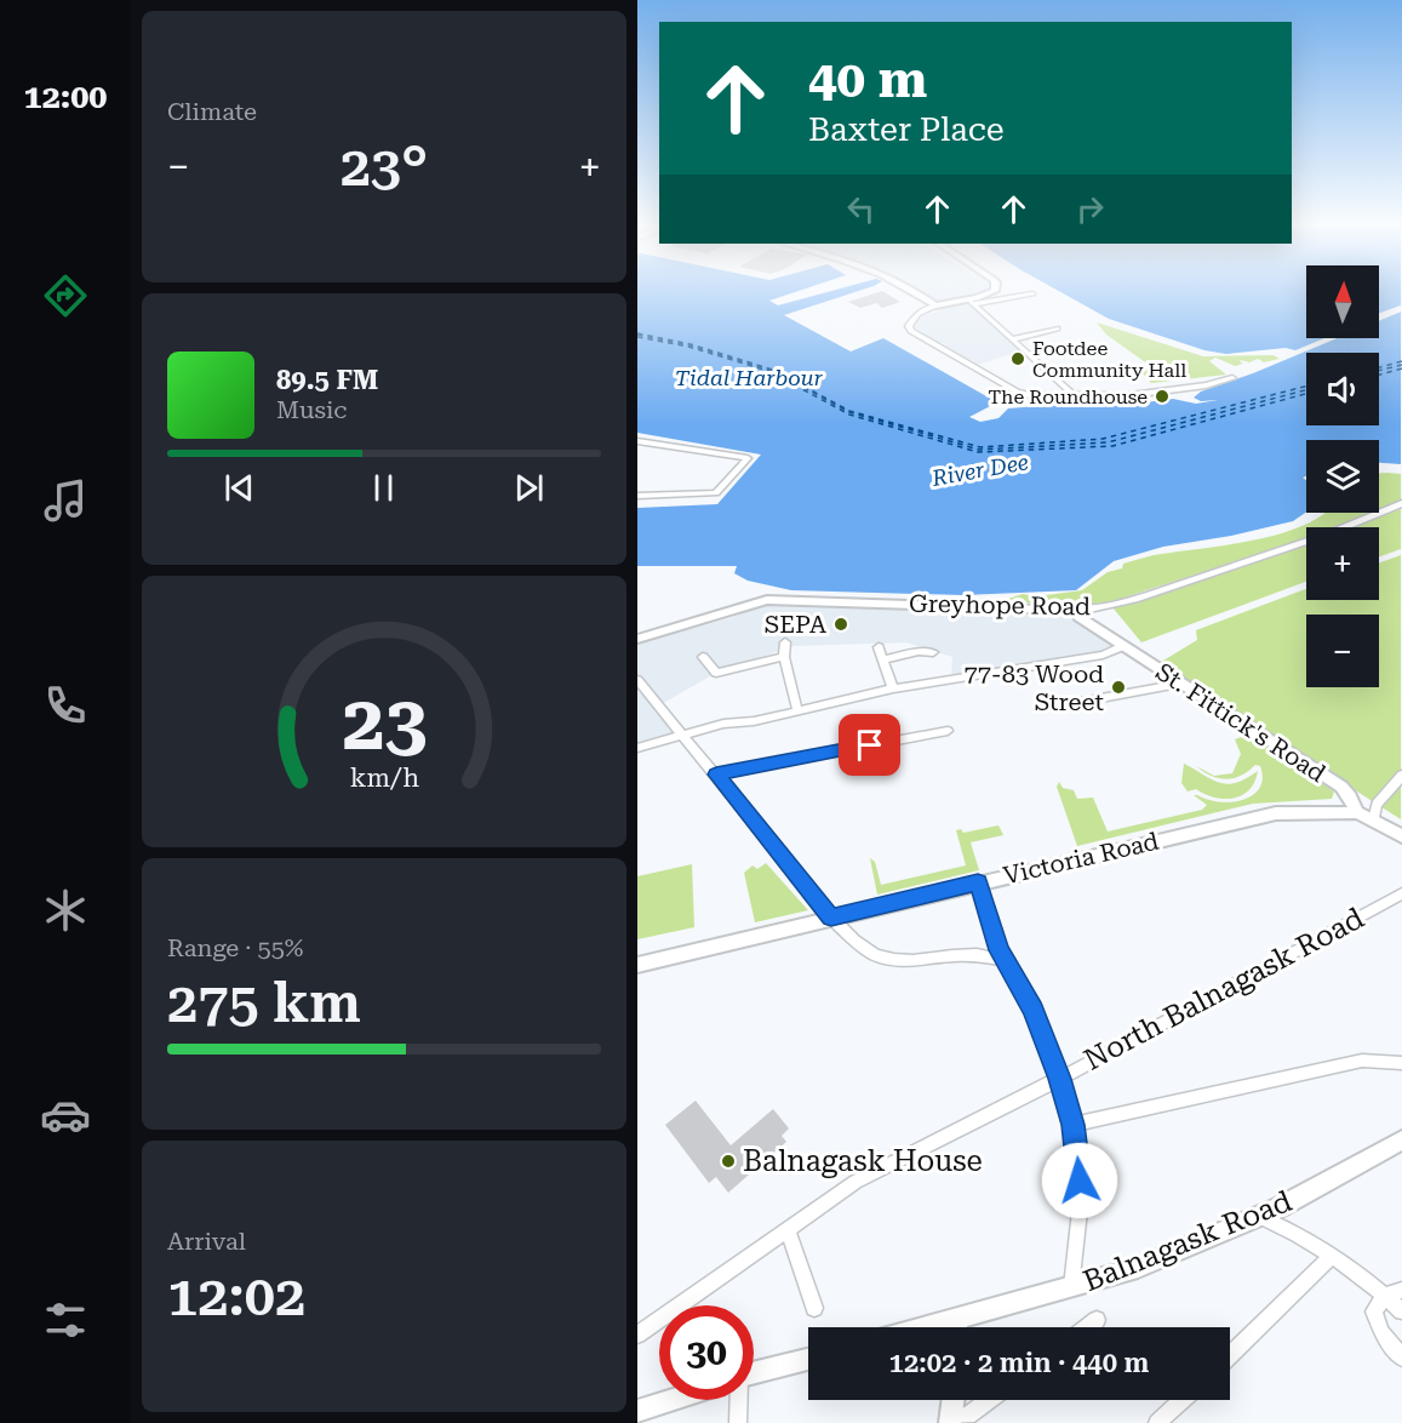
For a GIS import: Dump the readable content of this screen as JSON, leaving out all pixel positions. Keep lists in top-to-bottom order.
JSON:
{
  "streets": {
    "street": [
      "Greyhope Road",
      "St. Fittick's Road",
      "Victoria Road",
      "North Balnagask Road",
      "Balnagask Road"
    ]
  },
  "crossings": [
    ["Greyhope Road", "St. Fittick's Road"],
    ["St. Fittick's Road", "Victoria Road"]
  ],
  "water": ["Tidal Harbour", "River Dee"],
  "places": [
    "Footdee Community Hall",
    "The Roundhouse",
    "SEPA",
    "77-83 Wood Street",
    "Balnagask House"
  ],
  "north": "top",
  "page": {
    "tabs": "12:00",
    "tile": [
      "Climate",
      ["Range · 55%", "275 km"],
      ["Arrival", "12:02"]
    ],
    "turn": ["40 m", "Baxter Place"],
    "heat": ["−", "23°", "+"],
    "map_buttons": ["+", "−"],
    "song": ["89.5 FM", "Music"],
    "limit": "30",
    "trip": "12:02 · 2 min · 440 m",
    "gauge": ["23", "km/h"]
  }
}
